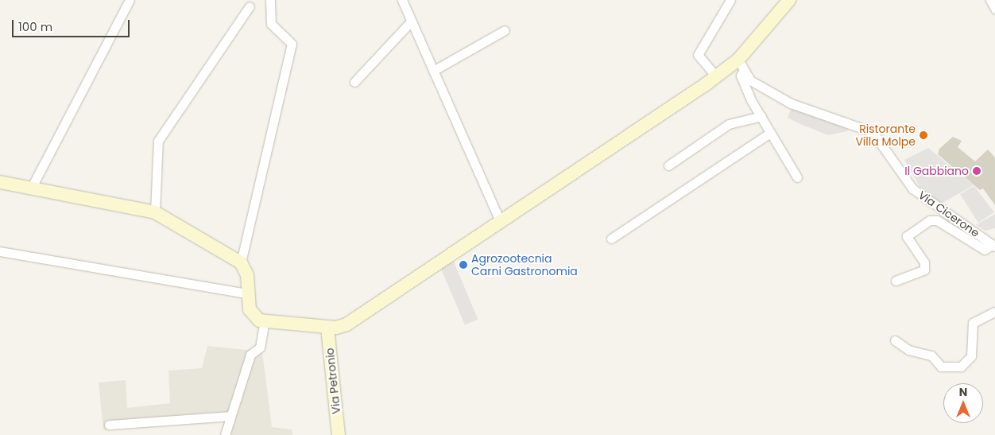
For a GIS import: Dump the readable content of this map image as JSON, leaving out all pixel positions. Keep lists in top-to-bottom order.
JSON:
{
  "streets": {
    "street": ["Via Cicerone", "Via Petronio"]
  },
  "places": ["Ristorante Villa Molpe", "Il Gabbiano", "Agrozootecnia Carni Gastronomia"],
  "scale_bar": "100 m",
  "north": "top"
}
